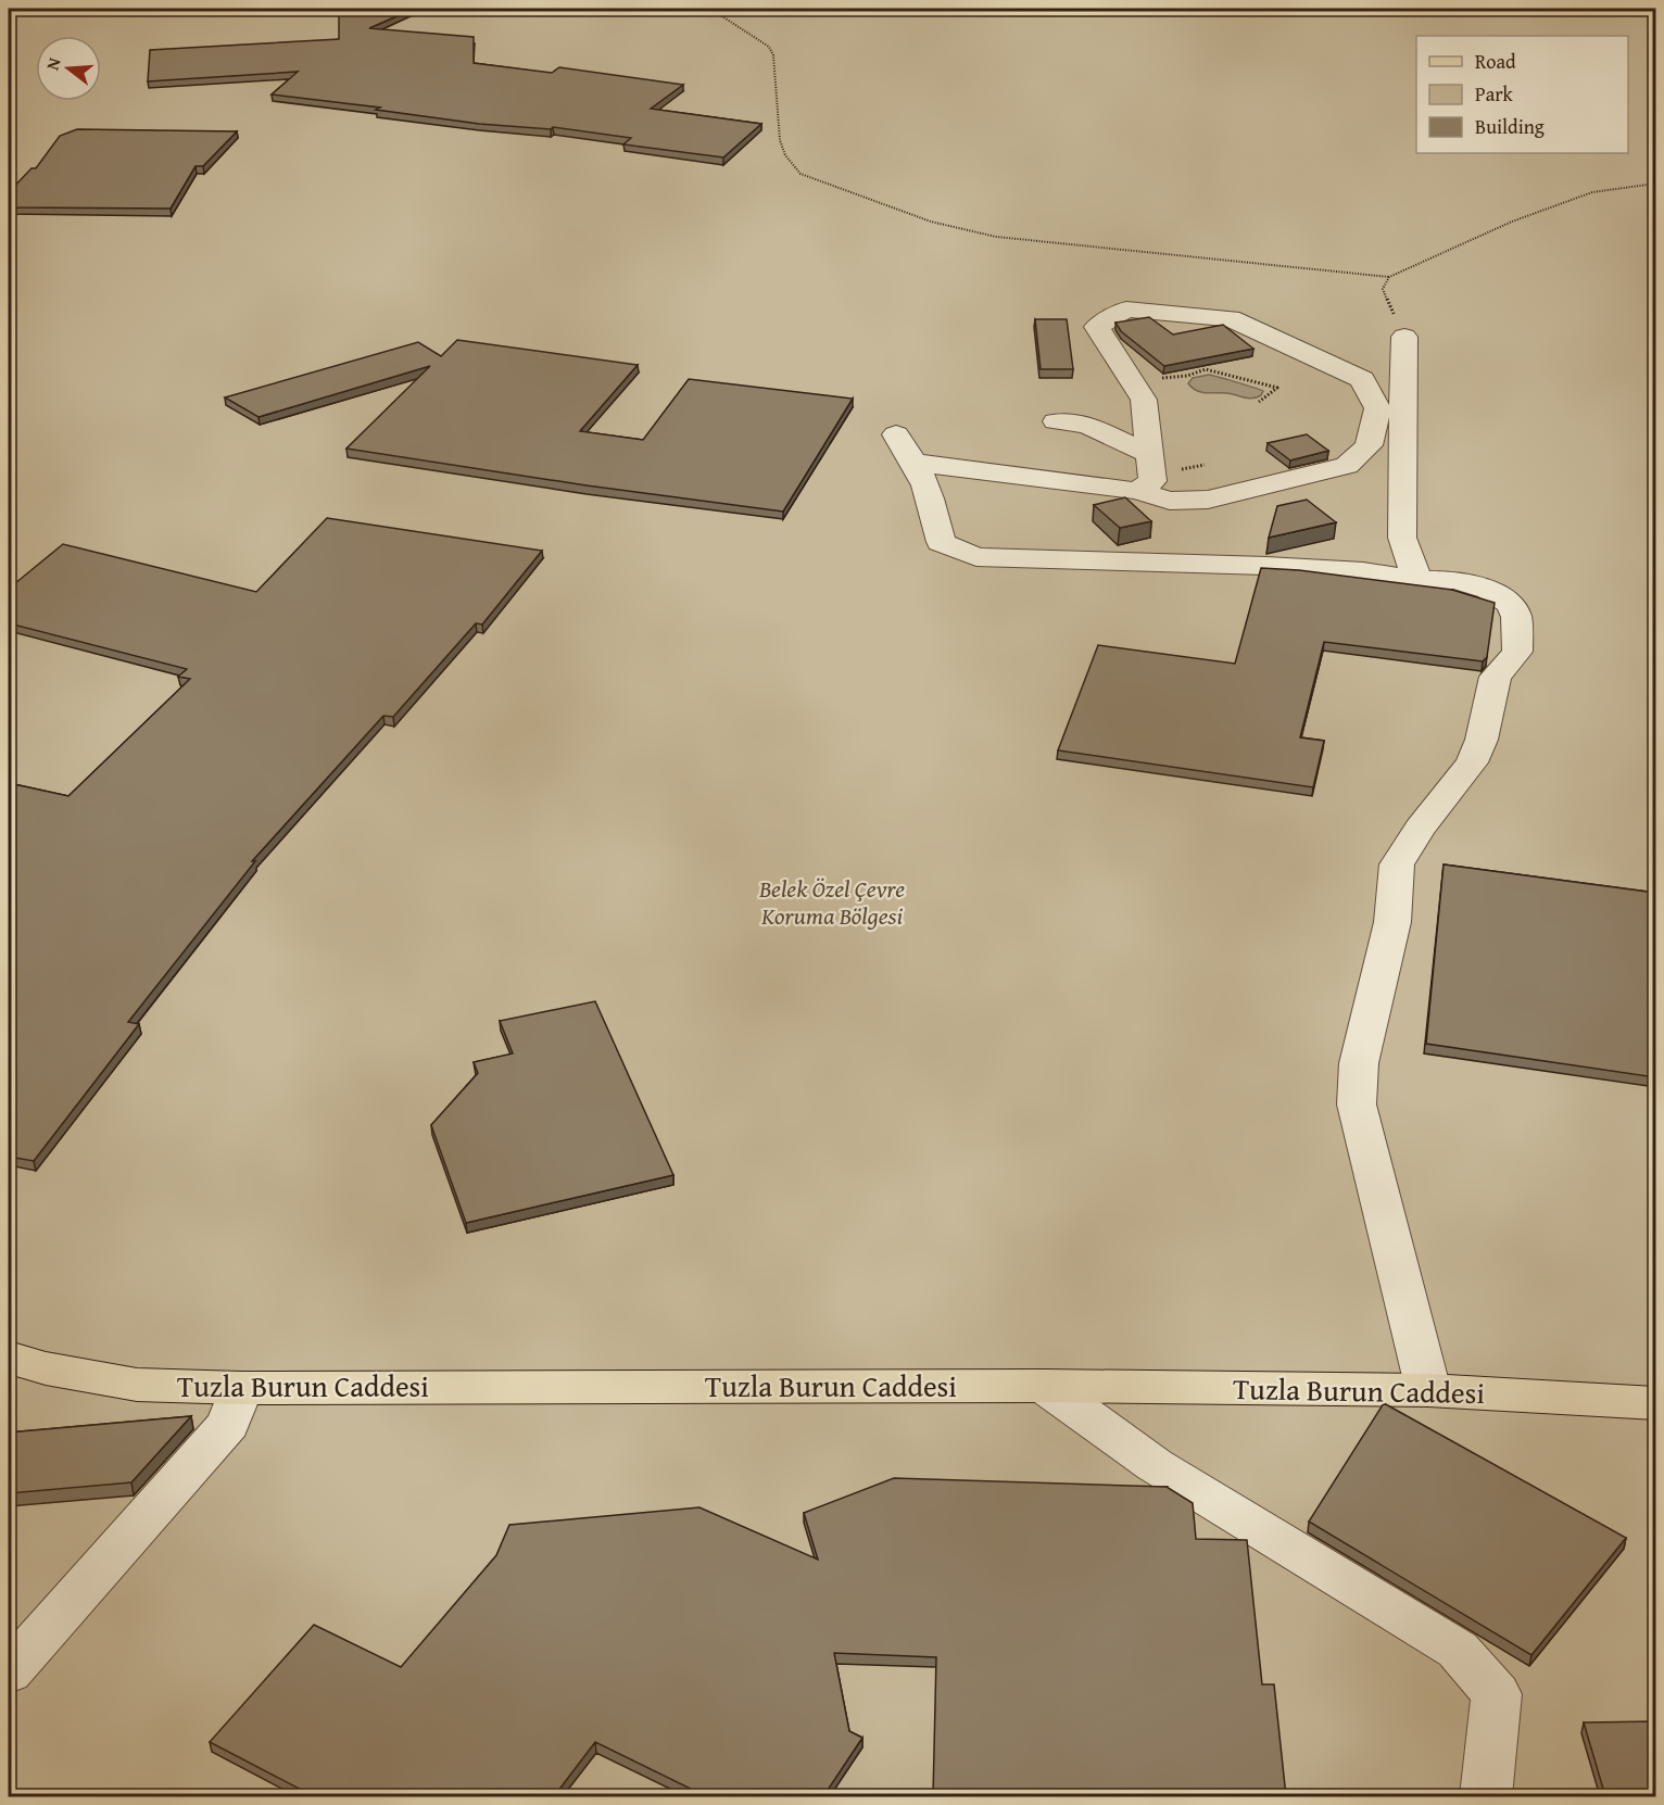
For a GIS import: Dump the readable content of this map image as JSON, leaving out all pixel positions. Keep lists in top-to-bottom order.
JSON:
{
  "streets": {
    "main road": ["Tuzla Burun Caddesi"]
  },
  "parks": ["Belek Özel Çevre Koruma Bölgesi"],
  "legend": ["Road", "Park", "Building"],
  "north": "left"
}
